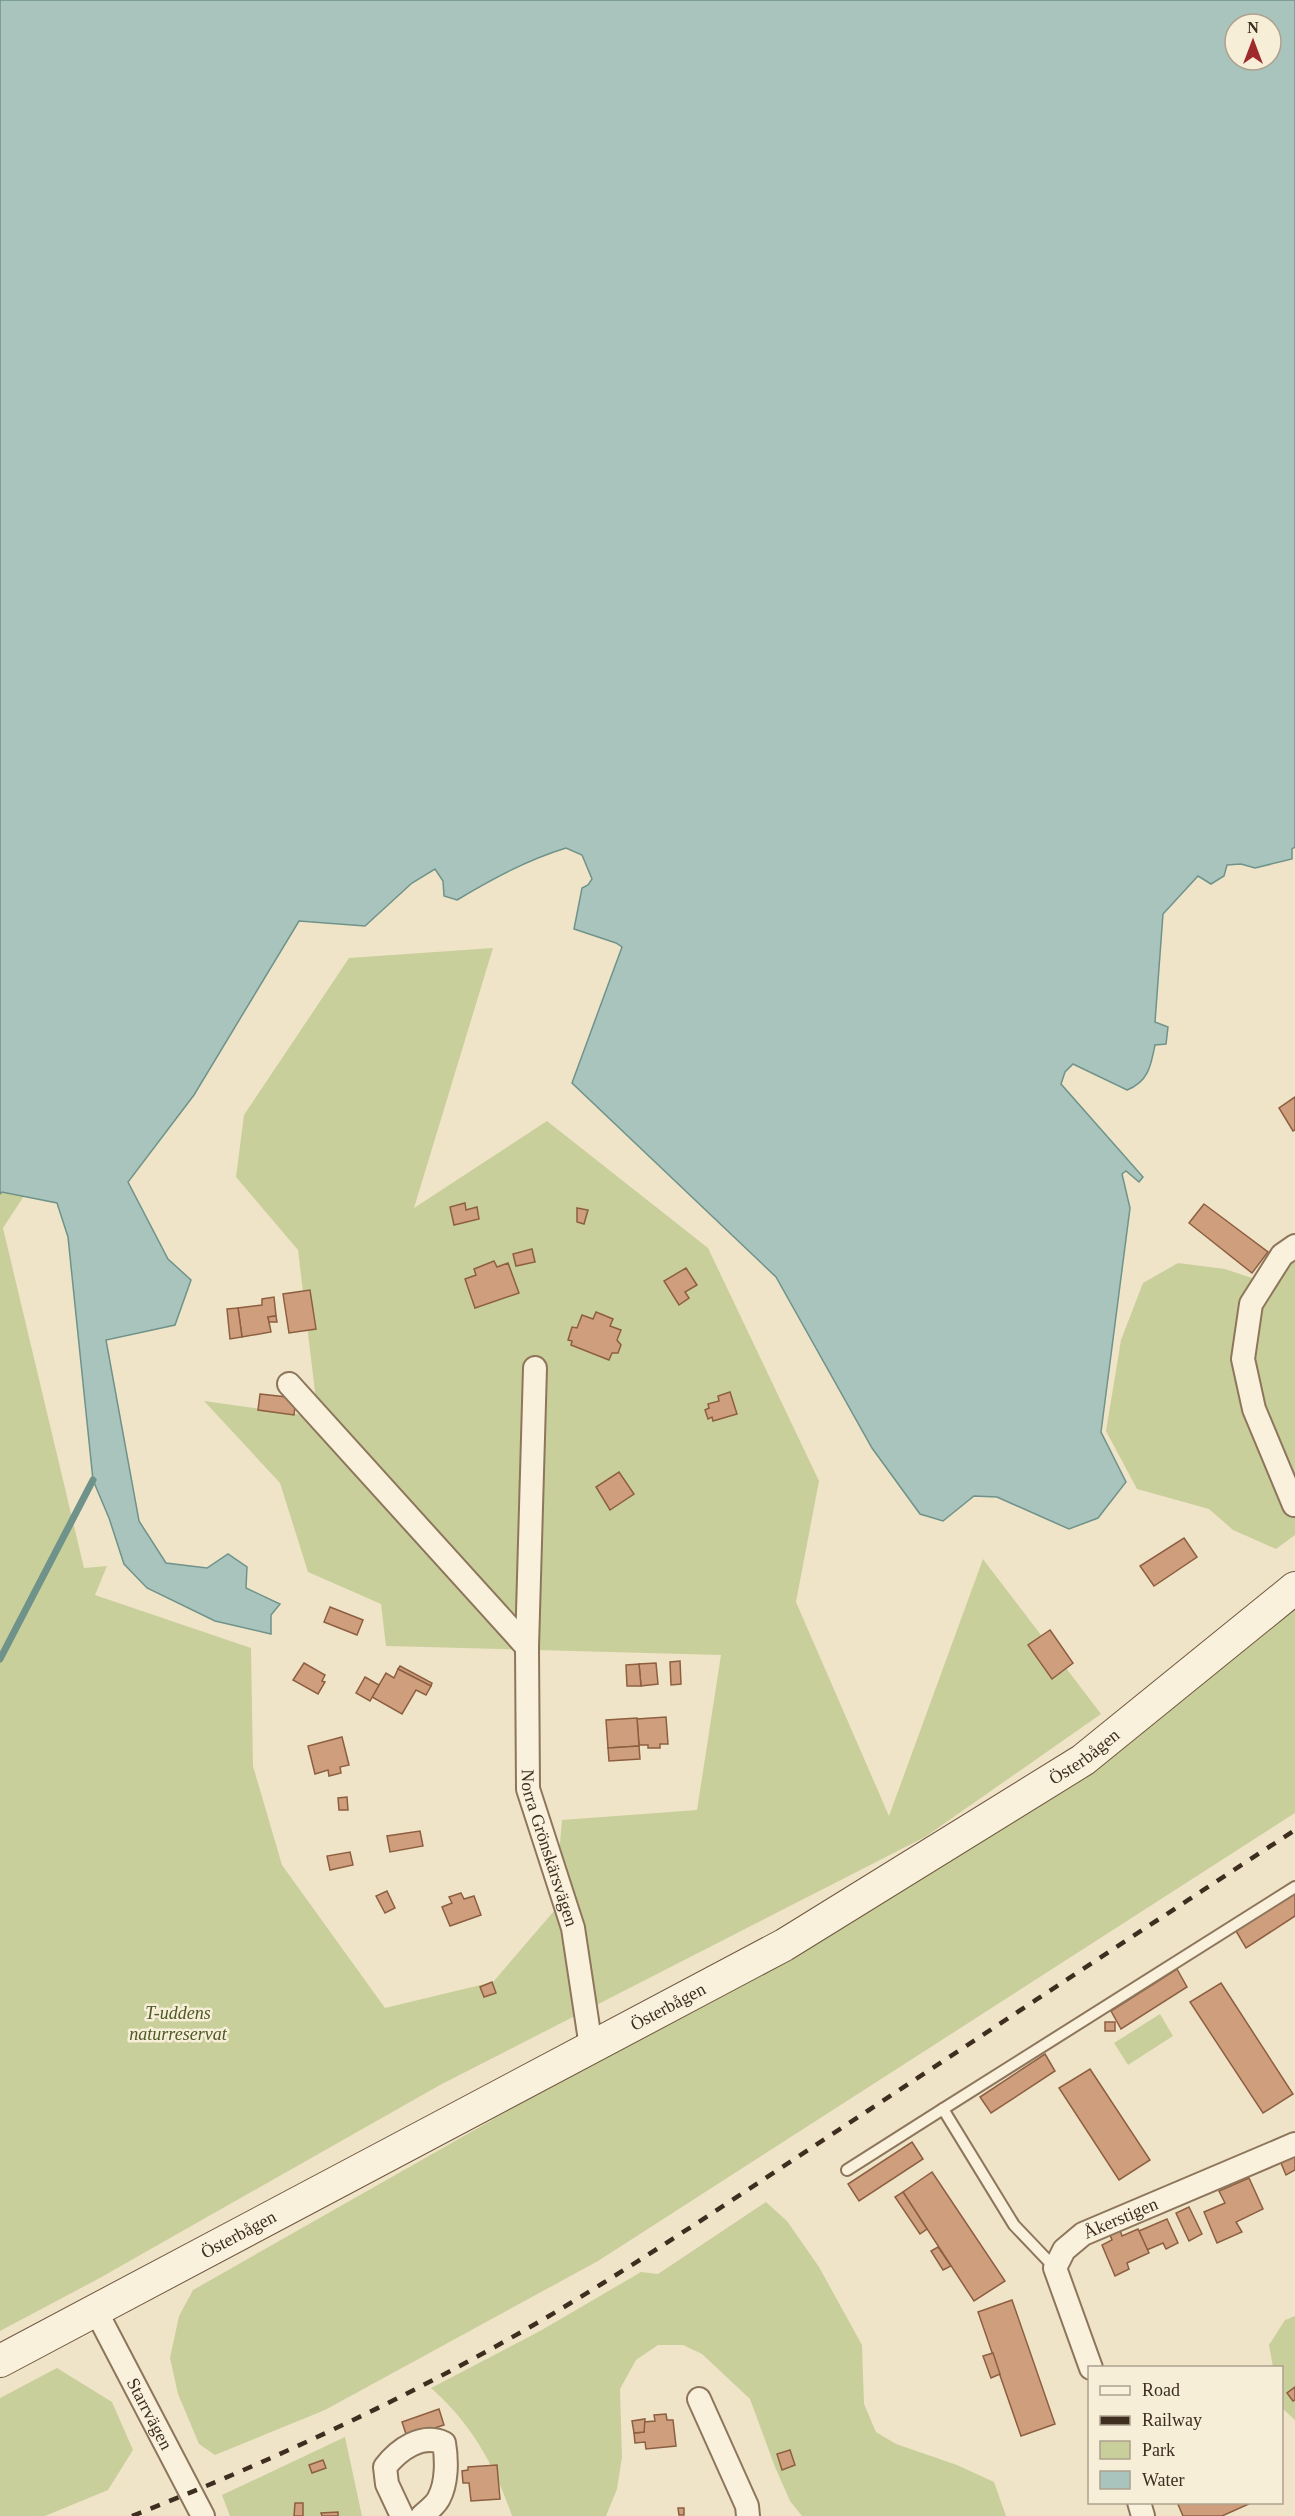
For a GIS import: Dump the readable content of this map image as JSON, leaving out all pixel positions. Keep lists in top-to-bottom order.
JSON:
{
  "streets": {
    "main road": ["Österbågen"],
    "street": ["Norra Grönskärsvägen", "Åkerstigen", "Starrvägen"]
  },
  "crossings": [
    ["Österbågen", "Norra Grönskärsvägen"],
    ["Österbågen", "Starrvägen"]
  ],
  "parks": ["T-uddens naturreservat"],
  "legend": [
    "Road",
    "Railway",
    "Park",
    "Water"
  ],
  "north": "top"
}
